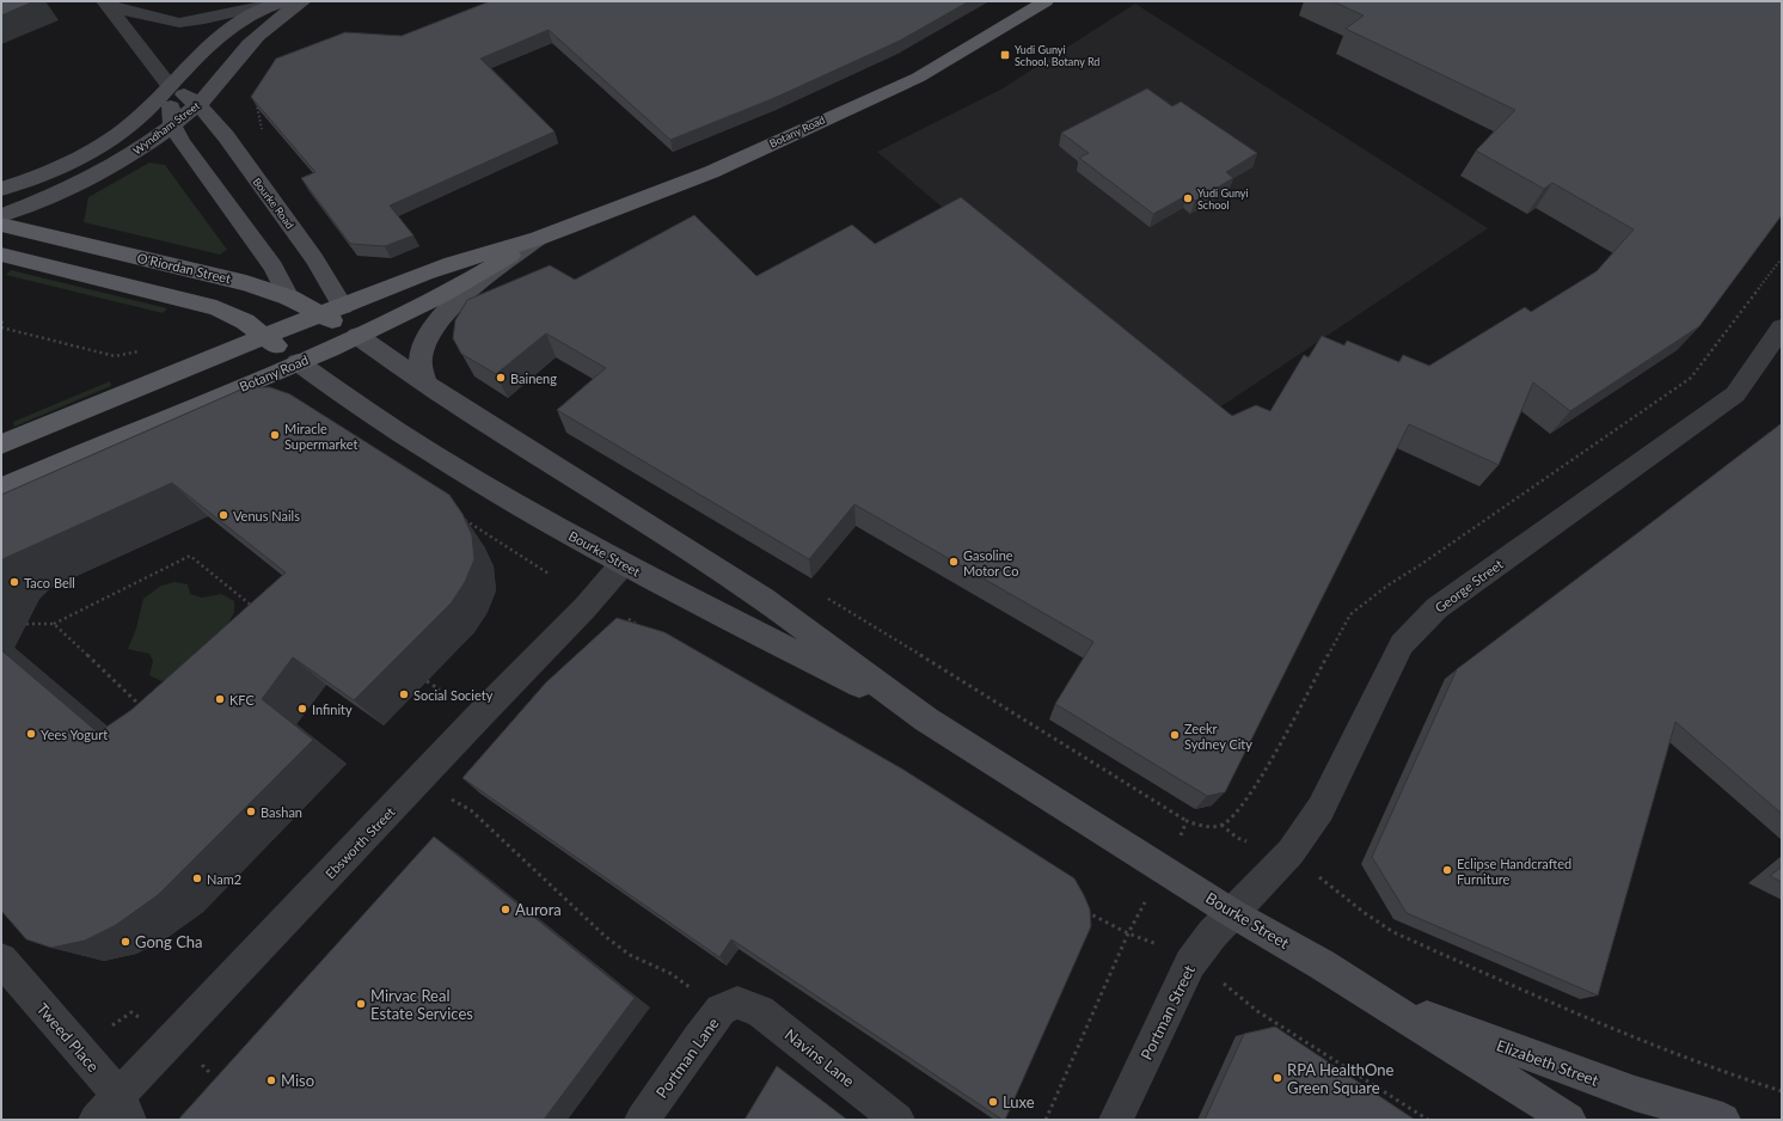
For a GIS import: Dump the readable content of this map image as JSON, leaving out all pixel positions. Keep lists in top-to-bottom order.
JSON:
{
  "streets": {
    "main road": [
      "Wyndham Street",
      "Botany Road",
      "Bourke Road",
      "O'Riordan Street",
      "Bourke Street",
      "Elizabeth Street"
    ],
    "street": [
      "George Street",
      "Ebsworth Street",
      "Portman Street",
      "Tweed Place",
      "Portman Lane",
      "Navins Lane"
    ]
  },
  "crossings": [
    ["Wyndham Street", "Bourke Road"],
    ["Botany Road", "Bourke Road"],
    ["Botany Road", "O'Riordan Street"],
    ["Botany Road", "Bourke Street"],
    ["Bourke Road", "O'Riordan Street"],
    ["Bourke Road", "Bourke Street"],
    ["O'Riordan Street", "Bourke Street"],
    ["Bourke Street", "George Street"],
    ["Bourke Street", "Ebsworth Street"],
    ["Bourke Street", "Portman Street"],
    ["Bourke Street", "Elizabeth Street"],
    ["George Street", "Portman Street"],
    ["Ebsworth Street", "Tweed Place"],
    ["Portman Lane", "Navins Lane"]
  ],
  "places": {
    "transit": ["Yudi Gunyi School, Botany Rd"],
    "other": [
      "Yudi Gunyi School",
      "Baineng",
      "Miracle Supermarket",
      "Venus Nails",
      "Gasoline Motor Co",
      "Taco Bell",
      "Social Society",
      "KFC",
      "Infinity",
      "Yees Yogurt",
      "Zeekr Sydney City",
      "Bashan",
      "Eclipse Handcrafted Furniture",
      "Nam2",
      "Aurora",
      "Gong Cha",
      "Mirvac Real Estate Services",
      "RPA HealthOne Green Square",
      "Miso",
      "Luxe"
    ]
  }
}
